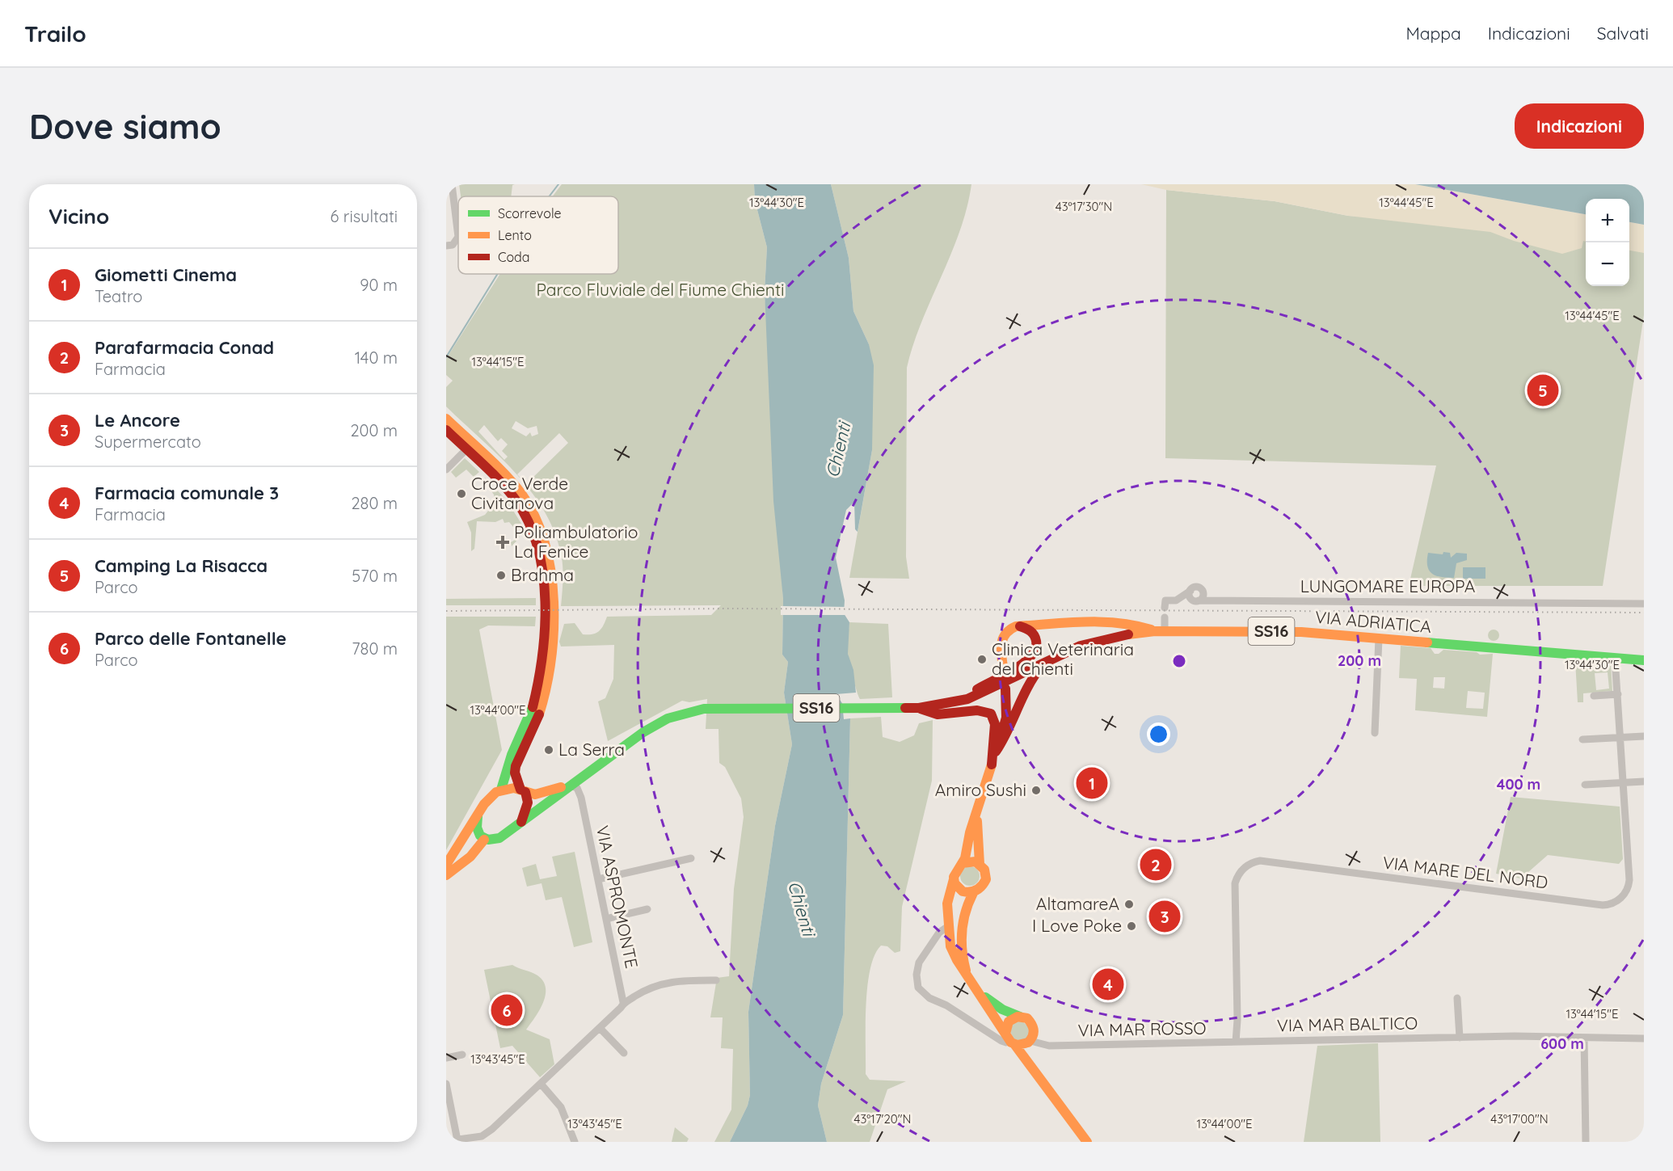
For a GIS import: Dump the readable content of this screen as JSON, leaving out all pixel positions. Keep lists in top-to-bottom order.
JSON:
{
  "streets": {
    "main road": ["VIA ADRIATICA", "SS16"],
    "street": [
      "LUNGOMARE EUROPA",
      "VIA MARE DEL NORD",
      "VIA ASPROMONTE",
      "VIA MAR BALTICO",
      "VIA MAR ROSSO"
    ]
  },
  "crossings": [
    ["VIA ADRIATICA", "SS16"],
    ["SS16", "VIA ASPROMONTE"],
    ["VIA MARE DEL NORD", "VIA MAR BALTICO"],
    ["VIA MARE DEL NORD", "VIA MAR ROSSO"],
    ["VIA MAR BALTICO", "VIA MAR ROSSO"]
  ],
  "water": ["Chienti"],
  "parks": ["Parco Fluviale del Fiume Chienti"],
  "places": {
    "other": [
      "Croce Verde Civitanova",
      "Brahma",
      "Clinica Veterinaria del Chienti",
      "La Serra",
      "Amiro Sushi",
      "AltamareA",
      "I Love Poke"
    ],
    "health": ["Poliambulatorio La Fenice"]
  },
  "legend": ["Scorrevole", "Lento", "Coda"],
  "page": {
    "header": "Trailo",
    "nav": ["Mappa", "Indicazioni", "Salvati"],
    "buttons": "Indicazioni",
    "title": "Dove siamo",
    "heading": ["Vicino", "6 risultati"],
    "map_buttons": ["+", "−"],
    "list": [
      {
        "mark": "1",
        "name": "Giometti Cinema",
        "note": "Teatro",
        "value": "90 m"
      },
      {
        "mark": "2",
        "name": "Parafarmacia Conad",
        "note": "Farmacia",
        "value": "140 m"
      },
      {
        "mark": "3",
        "name": "Le Ancore",
        "note": "Supermercato",
        "value": "200 m"
      },
      {
        "mark": "4",
        "name": "Farmacia comunale 3",
        "note": "Farmacia",
        "value": "280 m"
      },
      {
        "mark": "5",
        "name": "Camping La Risacca",
        "note": "Parco",
        "value": "570 m"
      },
      {
        "mark": "6",
        "name": "Parco delle Fontanelle",
        "note": "Parco",
        "value": "780 m"
      }
    ],
    "pins": [
      "5",
      "1",
      "2",
      "3",
      "4",
      "6"
    ]
  },
  "coordinates": [
    "13°44'30\"E",
    "13°44'45\"E",
    "43°17'30\"N",
    "13°44'15\"E",
    "13°44'00\"E",
    "13°43'45\"E",
    "43°17'20\"N",
    "43°17'00\"N"
  ],
  "rings": ["200 m", "400 m", "600 m"]
}
